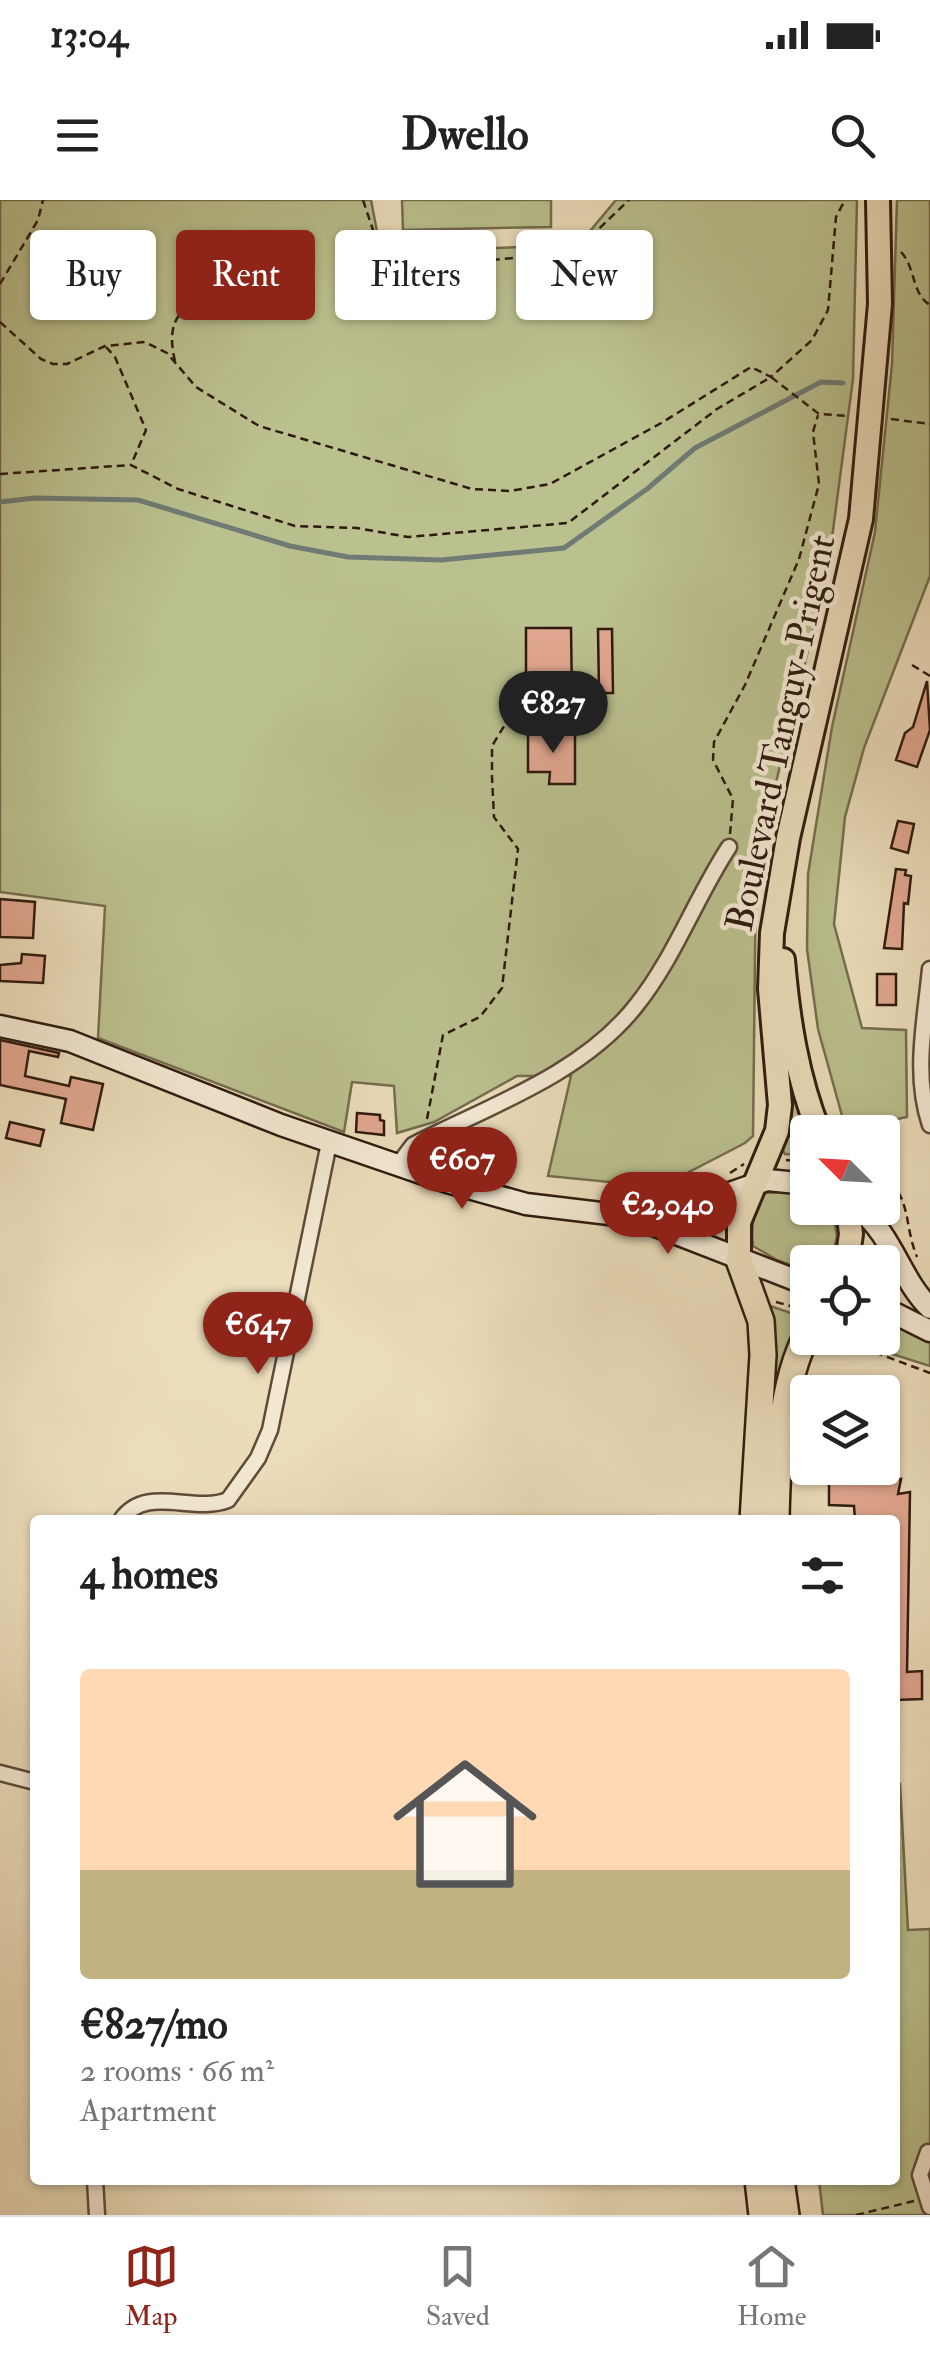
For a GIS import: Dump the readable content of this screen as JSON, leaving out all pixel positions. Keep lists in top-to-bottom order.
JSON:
{
  "streets": {
    "main road": ["Boulevard Tanguy-Prigent"]
  },
  "north": "top left",
  "page": {
    "status": "13:04",
    "header": "Dwello",
    "chip": [
      "Buy",
      "Rent",
      "Filters",
      "New"
    ],
    "price": [
      "€827",
      "€607",
      "€2,040",
      "€647"
    ],
    "heading": "4 homes",
    "list": [
      {
        "name": "€827/mo",
        "note": "2 rooms · 66 m² · Apartment"
      }
    ],
    "tabs": ["Map", "Saved", "Home"]
  }
}
